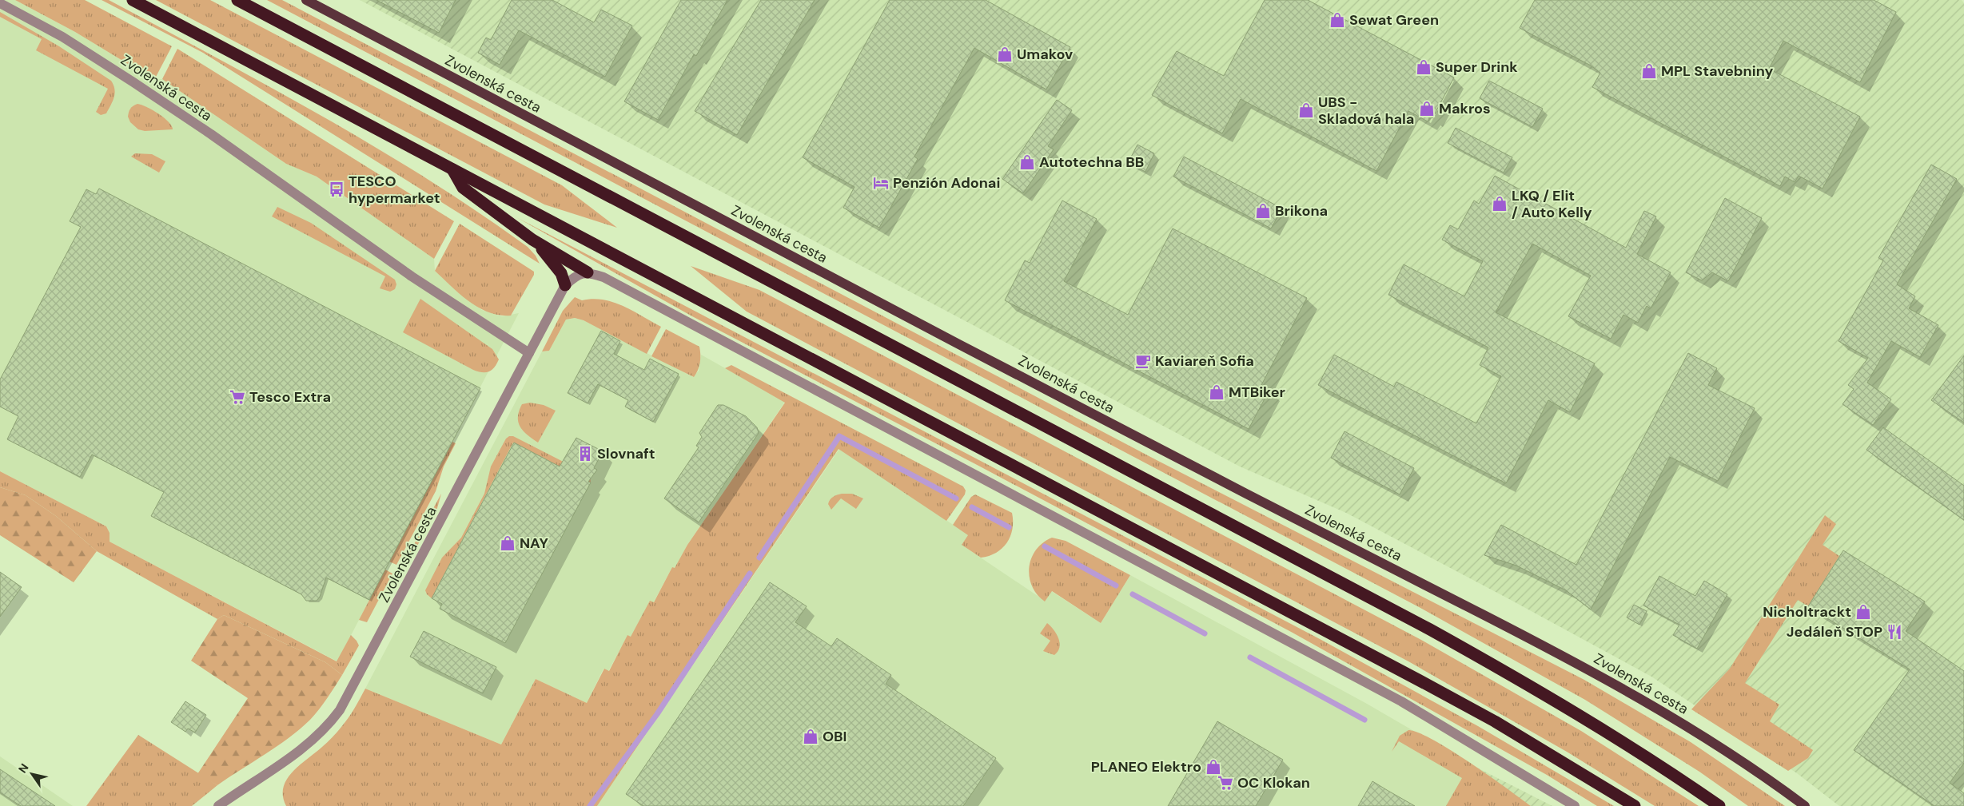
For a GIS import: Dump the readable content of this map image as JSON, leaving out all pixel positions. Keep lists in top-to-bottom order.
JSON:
{
  "streets": {
    "main road": ["Zvolenská cesta"]
  },
  "places": {
    "shop": [
      "Sewat Green",
      "Umakov",
      "Super Drink",
      "MPL Stavebniny",
      "Makros",
      "UBS - Skladová hala",
      "Autotechna BB",
      "LKQ / Elit / Auto Kelly",
      "Brikona",
      "MTBiker",
      "NAY",
      "Nicholtrackt",
      "OBI",
      "PLANEO Elektro"
    ],
    "hotel": ["Penzión Adonai"],
    "bus stop": ["TESCO hypermarket"],
    "cafe": ["Kaviareň Sofia"],
    "supermarket": ["Tesco Extra", "OC Klokan"],
    "building": ["Slovnaft"],
    "restaurant": ["Jedáleň STOP"]
  },
  "north": "top left"
}
